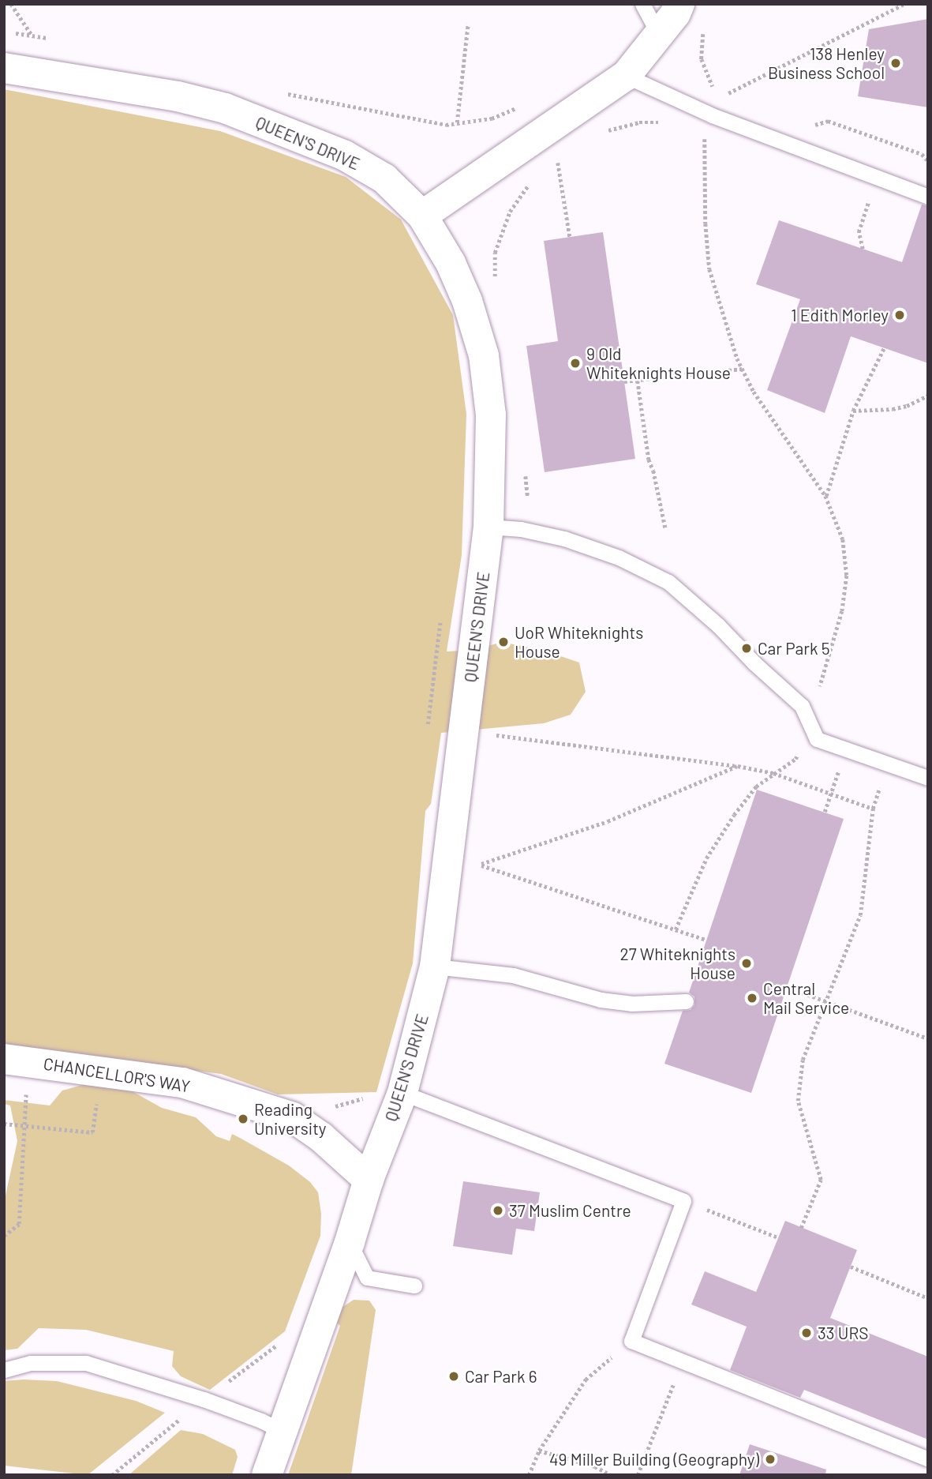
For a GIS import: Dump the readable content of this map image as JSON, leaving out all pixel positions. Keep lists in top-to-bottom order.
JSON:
{
  "streets": {
    "street": ["QUEEN'S DRIVE", "CHANCELLOR'S WAY"]
  },
  "crossings": [
    ["QUEEN'S DRIVE", "CHANCELLOR'S WAY"]
  ],
  "places": [
    "138 Henley Business School",
    "1 Edith Morley",
    "9 Old Whiteknights House",
    "UoR Whiteknights House",
    "Car Park 5",
    "27 Whiteknights House",
    "Central Mail Service",
    "Reading University",
    "37 Muslim Centre",
    "33 URS",
    "Car Park 6",
    "49 Miller Building (Geography)"
  ]
}
